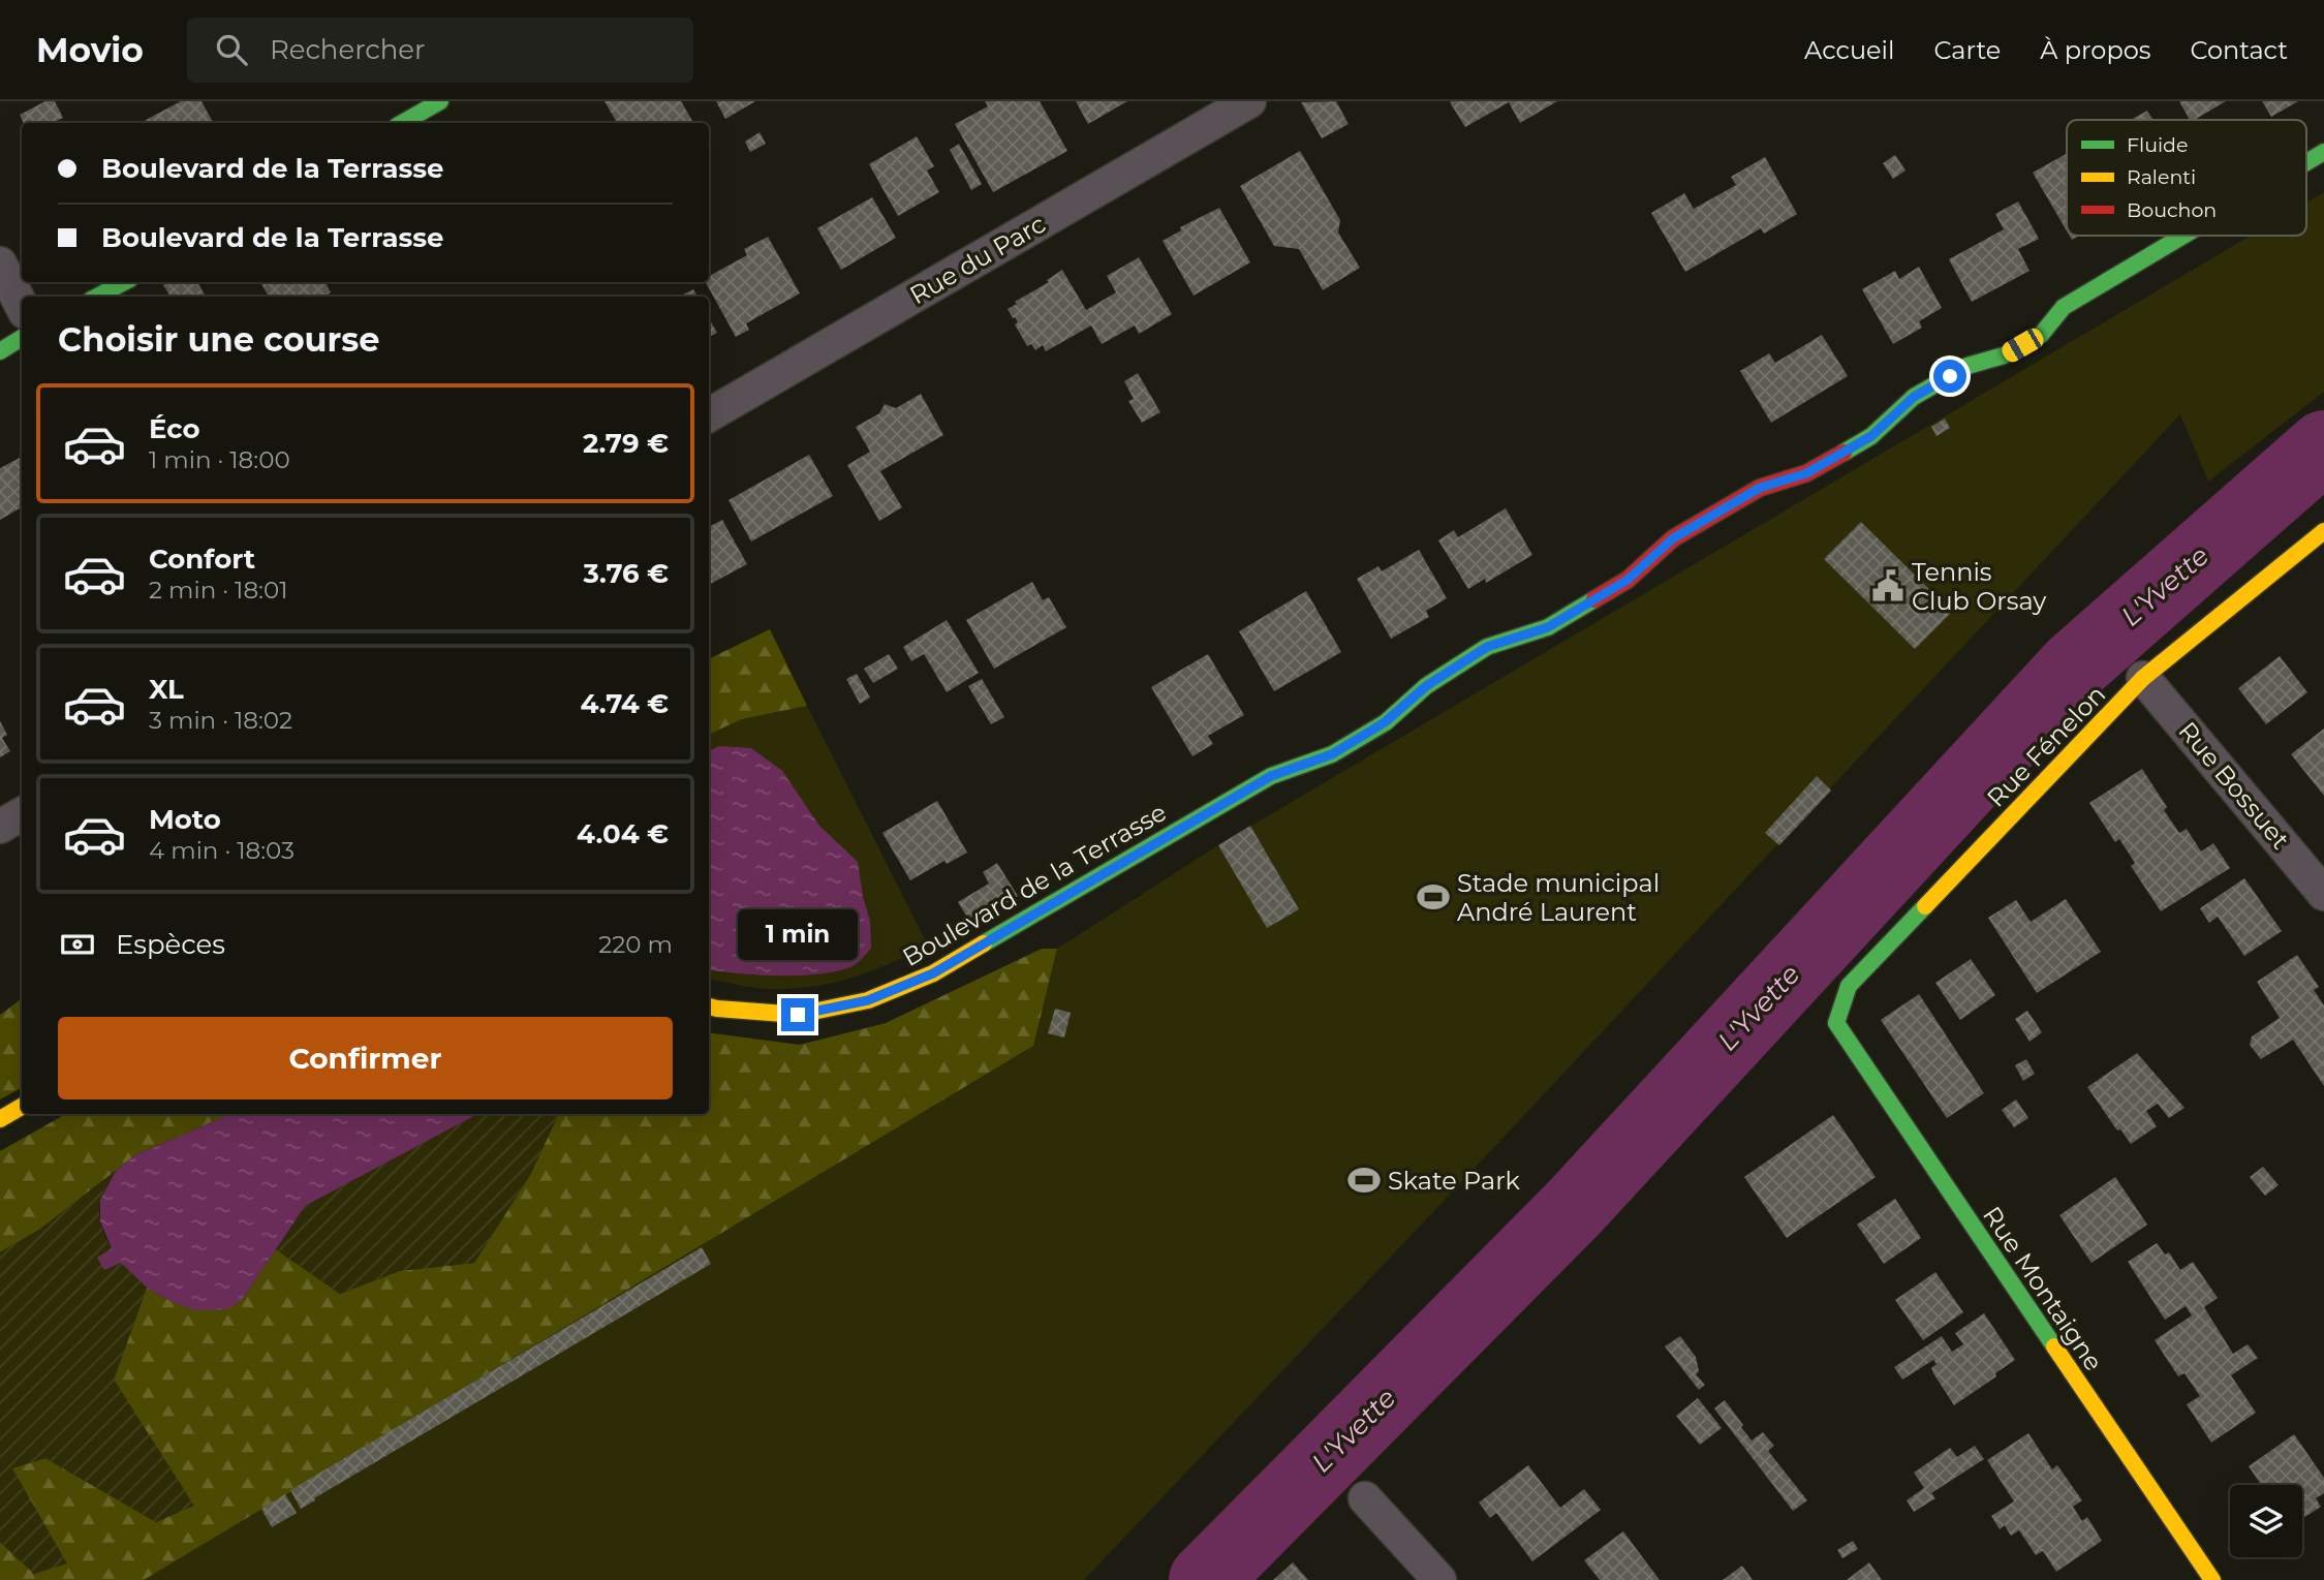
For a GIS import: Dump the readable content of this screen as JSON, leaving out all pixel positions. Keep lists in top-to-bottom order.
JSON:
{
  "streets": {
    "street": [
      "Rue du Parc",
      "Rue Fénelon",
      "Rue Bossuet",
      "Boulevard de la Terrasse",
      "Rue Montaigne"
    ]
  },
  "crossings": [
    ["Rue Fénelon", "Rue Bossuet"],
    ["Rue Fénelon", "Rue Montaigne"]
  ],
  "water": ["L'Yvette"],
  "places": {
    "public building": ["Tennis Club Orsay"],
    "sports": ["Stade municipal André Laurent", "Skate Park"]
  },
  "legend": ["Fluide", "Ralenti", "Bouchon"],
  "page": {
    "header": "Movio",
    "search": "Rechercher",
    "nav": [
      "Accueil",
      "Carte",
      "À propos",
      "Contact"
    ],
    "banner": ["Boulevard de la Terrasse", "Boulevard de la Terrasse"],
    "heading": "Choisir une course",
    "list": [
      {
        "name": "Éco",
        "note": "1 min · 18:00",
        "value": "2.79 €"
      },
      {
        "name": "Confort",
        "note": "2 min · 18:01",
        "value": "3.76 €"
      },
      {
        "name": "XL",
        "note": "3 min · 18:02",
        "value": "4.74 €"
      },
      {
        "name": "Moto",
        "note": "4 min · 18:03",
        "value": "4.04 €"
      }
    ],
    "pay": ["Espèces", "220 m"],
    "bubble": "1 min",
    "buttons": "Confirmer"
  }
}
